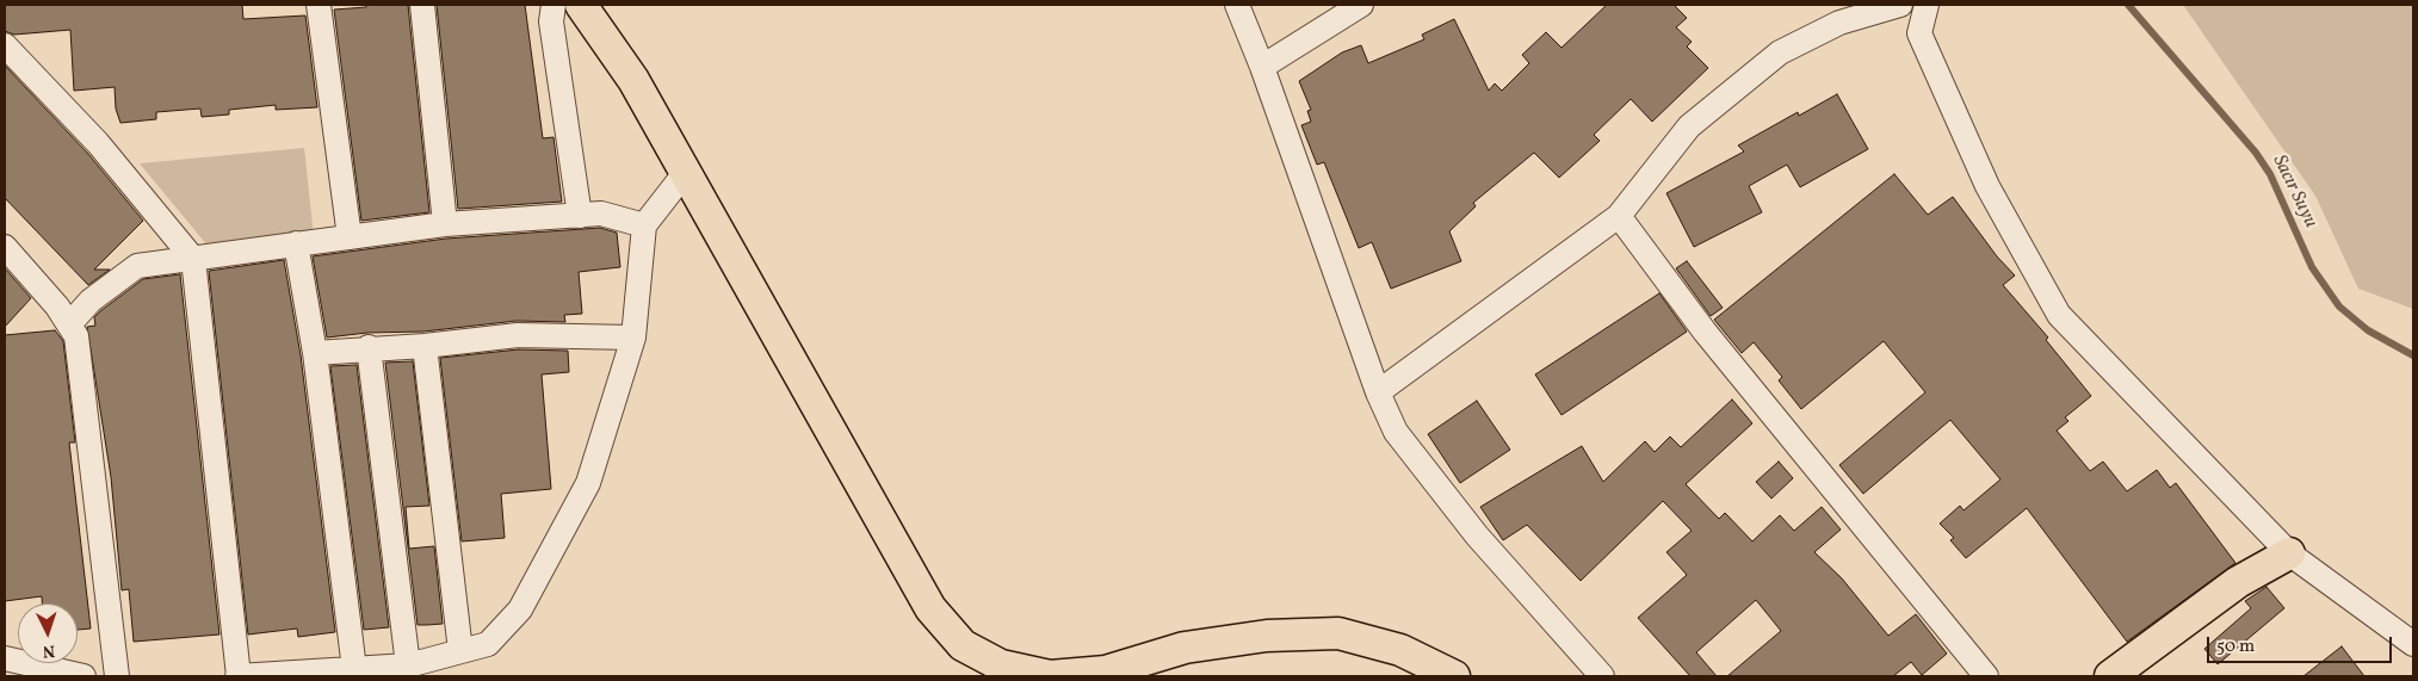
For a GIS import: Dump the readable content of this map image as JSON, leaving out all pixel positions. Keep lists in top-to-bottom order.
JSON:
{
  "water": ["Sacır Suyu"],
  "scale_bar": "50 m",
  "north": "bottom"
}
